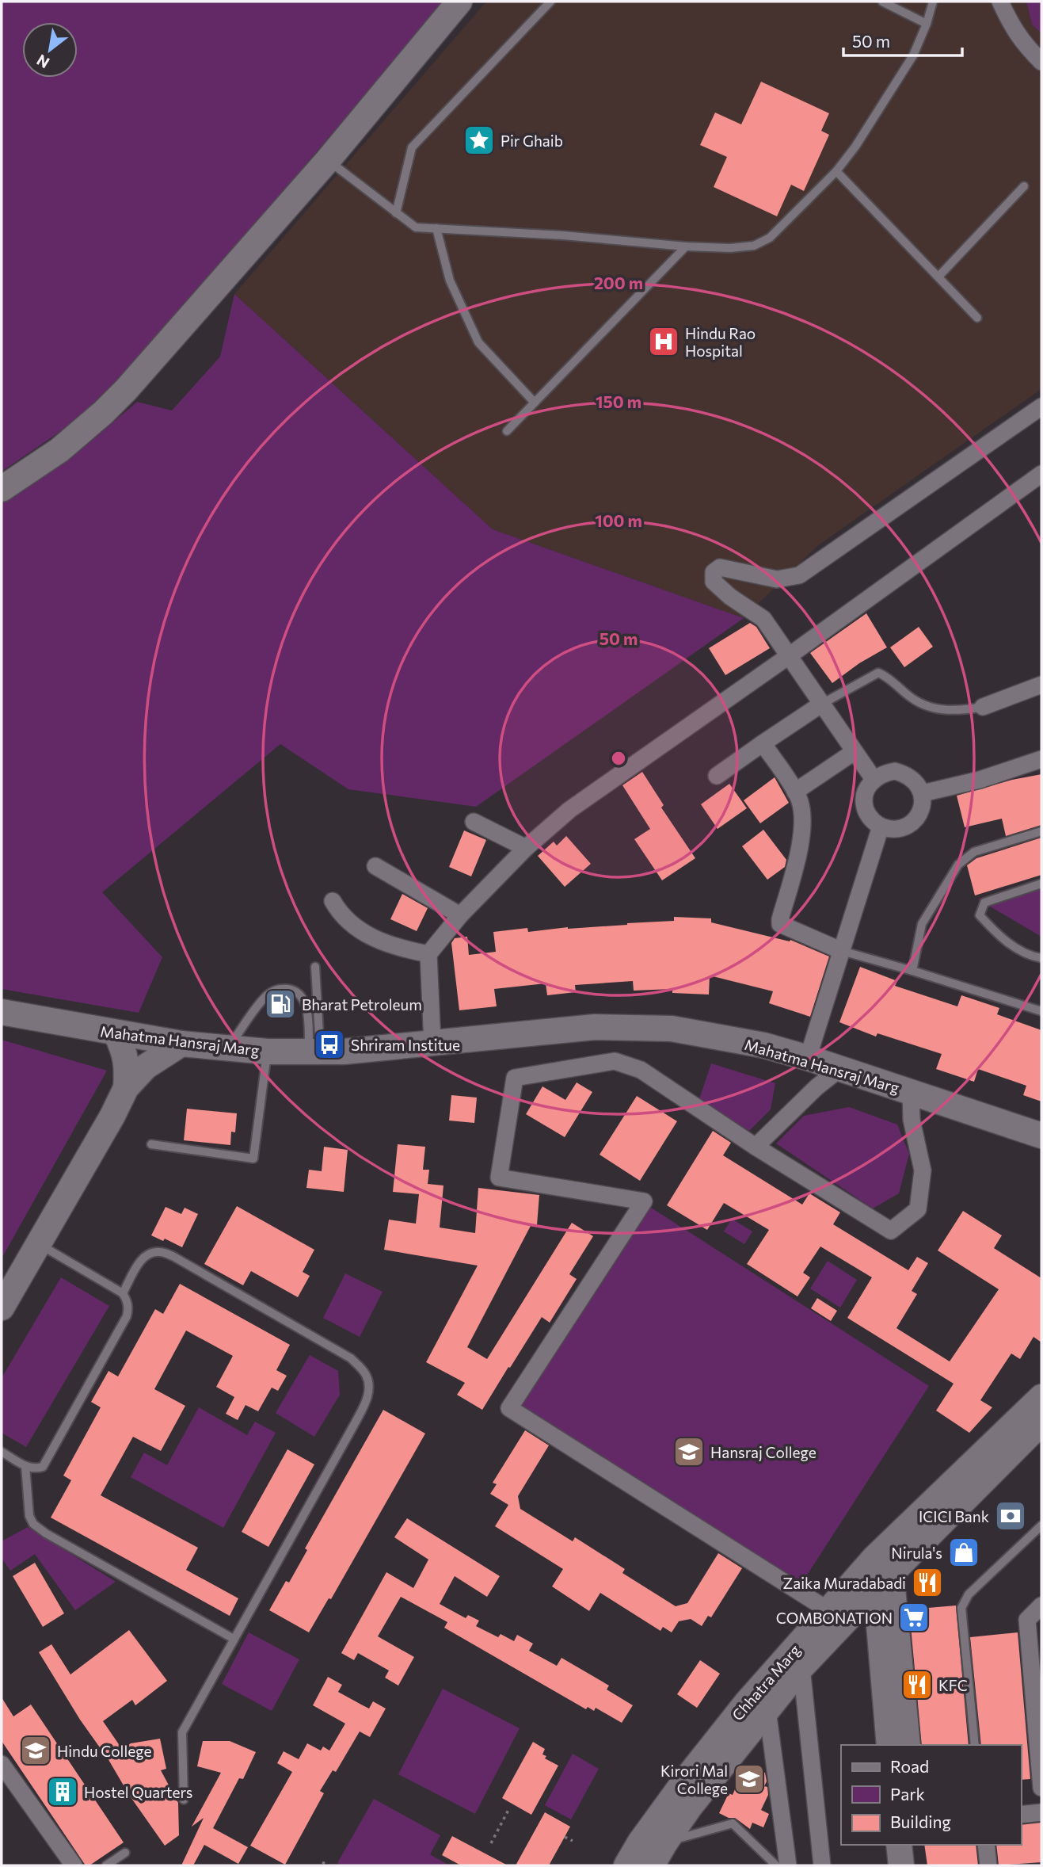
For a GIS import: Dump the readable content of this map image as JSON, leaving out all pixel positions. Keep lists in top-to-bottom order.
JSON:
{
  "streets": {
    "street": ["Mahatma Hansraj Marg", "Chhatra Marg"]
  },
  "places": {
    "place": ["Pir Ghaib"],
    "hospital": ["Hindu Rao Hospital"],
    "fuel station": ["Bharat Petroleum"],
    "bus stop": ["Shriram Institue"],
    "school or university": ["Hansraj College", "Hindu College", "Kirori Mal College"],
    "bank": ["ICICI Bank"],
    "shop": ["Nirula's"],
    "restaurant": ["Zaika Muradabadi", "KFC"],
    "supermarket": ["COMBONATION"],
    "building": ["Hostel Quarters"]
  },
  "legend": ["Road", "Park", "Building"],
  "scale_bar": "50 m",
  "north": "bottom left",
  "rings": [
    "200 m",
    "150 m",
    "100 m",
    "50 m"
  ]
}
